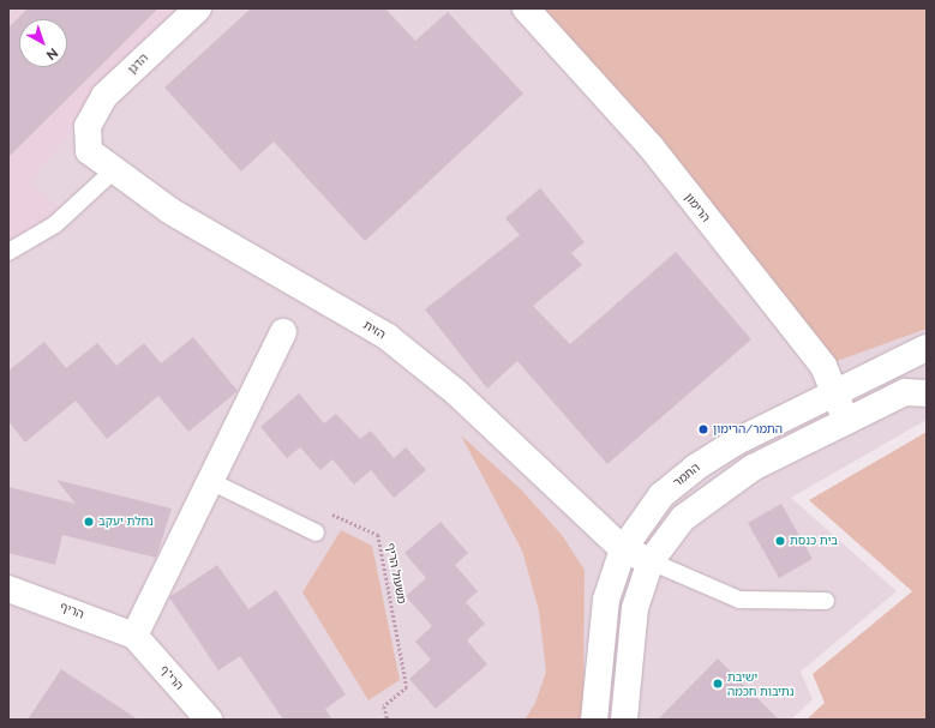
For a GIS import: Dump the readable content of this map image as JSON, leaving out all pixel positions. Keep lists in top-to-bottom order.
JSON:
{
  "streets": {
    "street": [
      "הדגן",
      "הרימון",
      "הזית",
      "התמר",
      "הריף",
      "הרי\"ף"
    ],
    "path": ["משעול הריף"]
  },
  "crossings": [
    ["הדגן", "הזית"],
    ["הרימון", "התמר"],
    ["הזית", "התמר"],
    ["הריף", "הרי\"ף"]
  ],
  "places": [
    "התמר/הרימון",
    "נחלת יעקב",
    "בית כנסת",
    "ישיבת נתיבות חכמה"
  ],
  "north": "bottom right"
}
